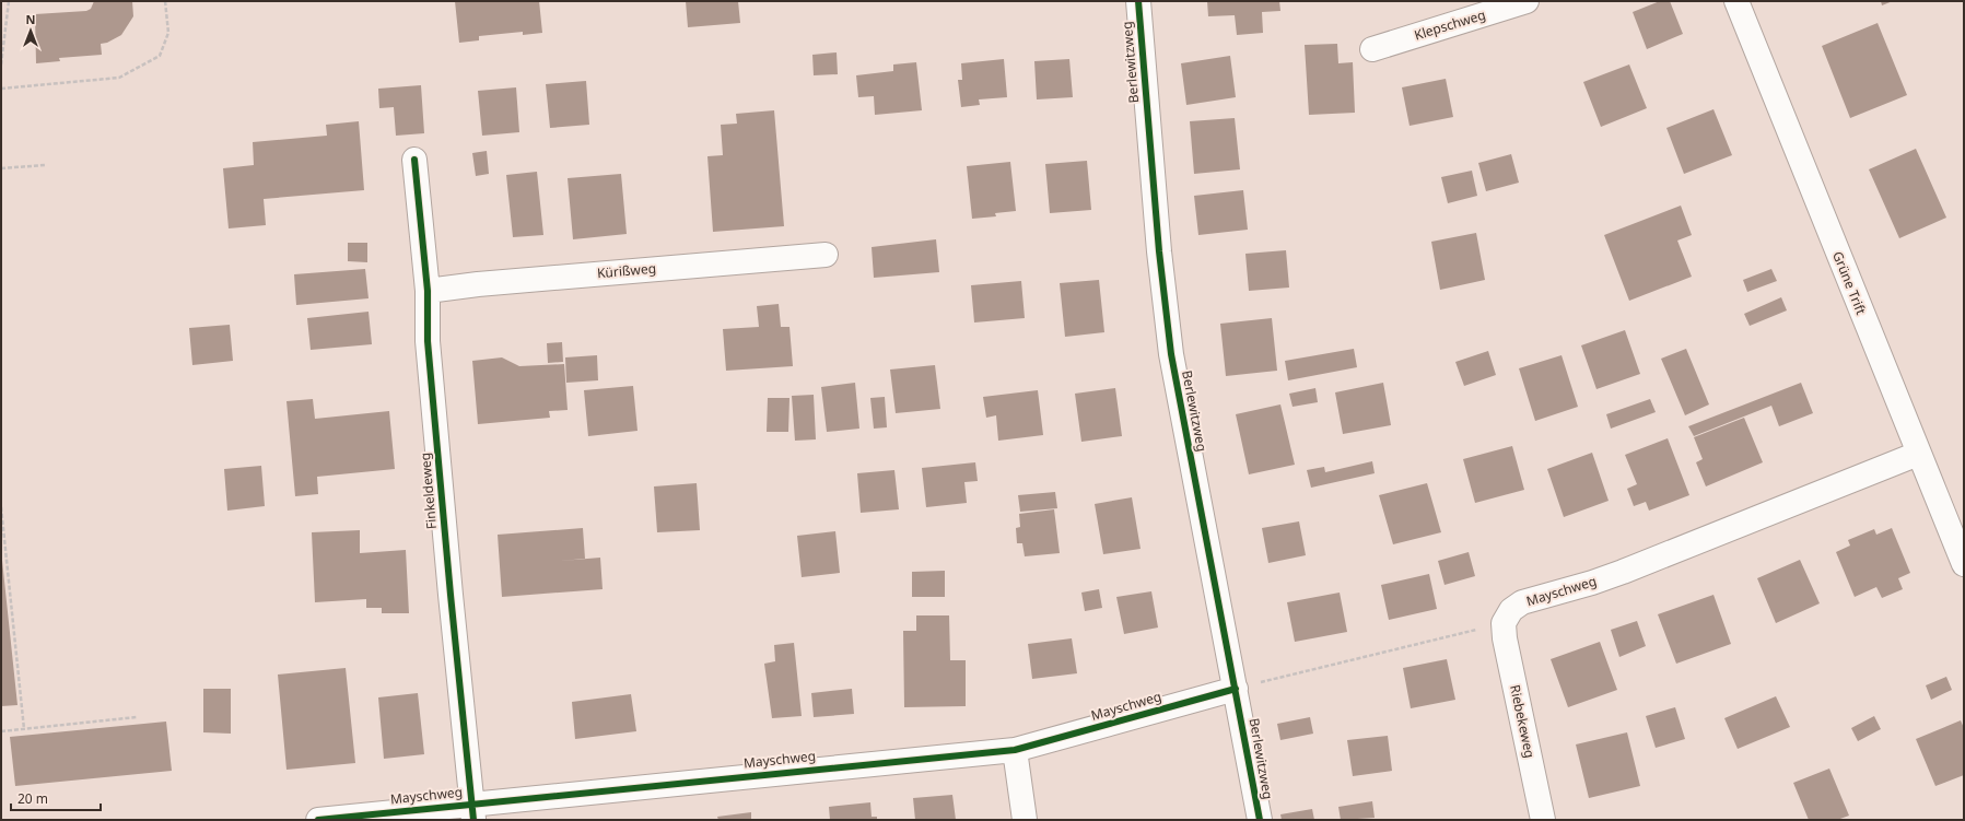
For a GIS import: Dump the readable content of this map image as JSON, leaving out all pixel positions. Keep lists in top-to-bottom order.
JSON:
{
  "streets": {
    "street": [
      "Klepschweg",
      "Berlewitzweg",
      "Kürißweg",
      "Grüne Trift",
      "Finkeldeweg",
      "Mayschweg",
      "Riebekeweg"
    ]
  },
  "crossings": [
    ["Berlewitzweg", "Mayschweg"],
    ["Kürißweg", "Finkeldeweg"],
    ["Grüne Trift", "Mayschweg"],
    ["Finkeldeweg", "Mayschweg"],
    ["Mayschweg", "Riebekeweg"]
  ],
  "scale_bar": "20 m",
  "north": "top"
}
